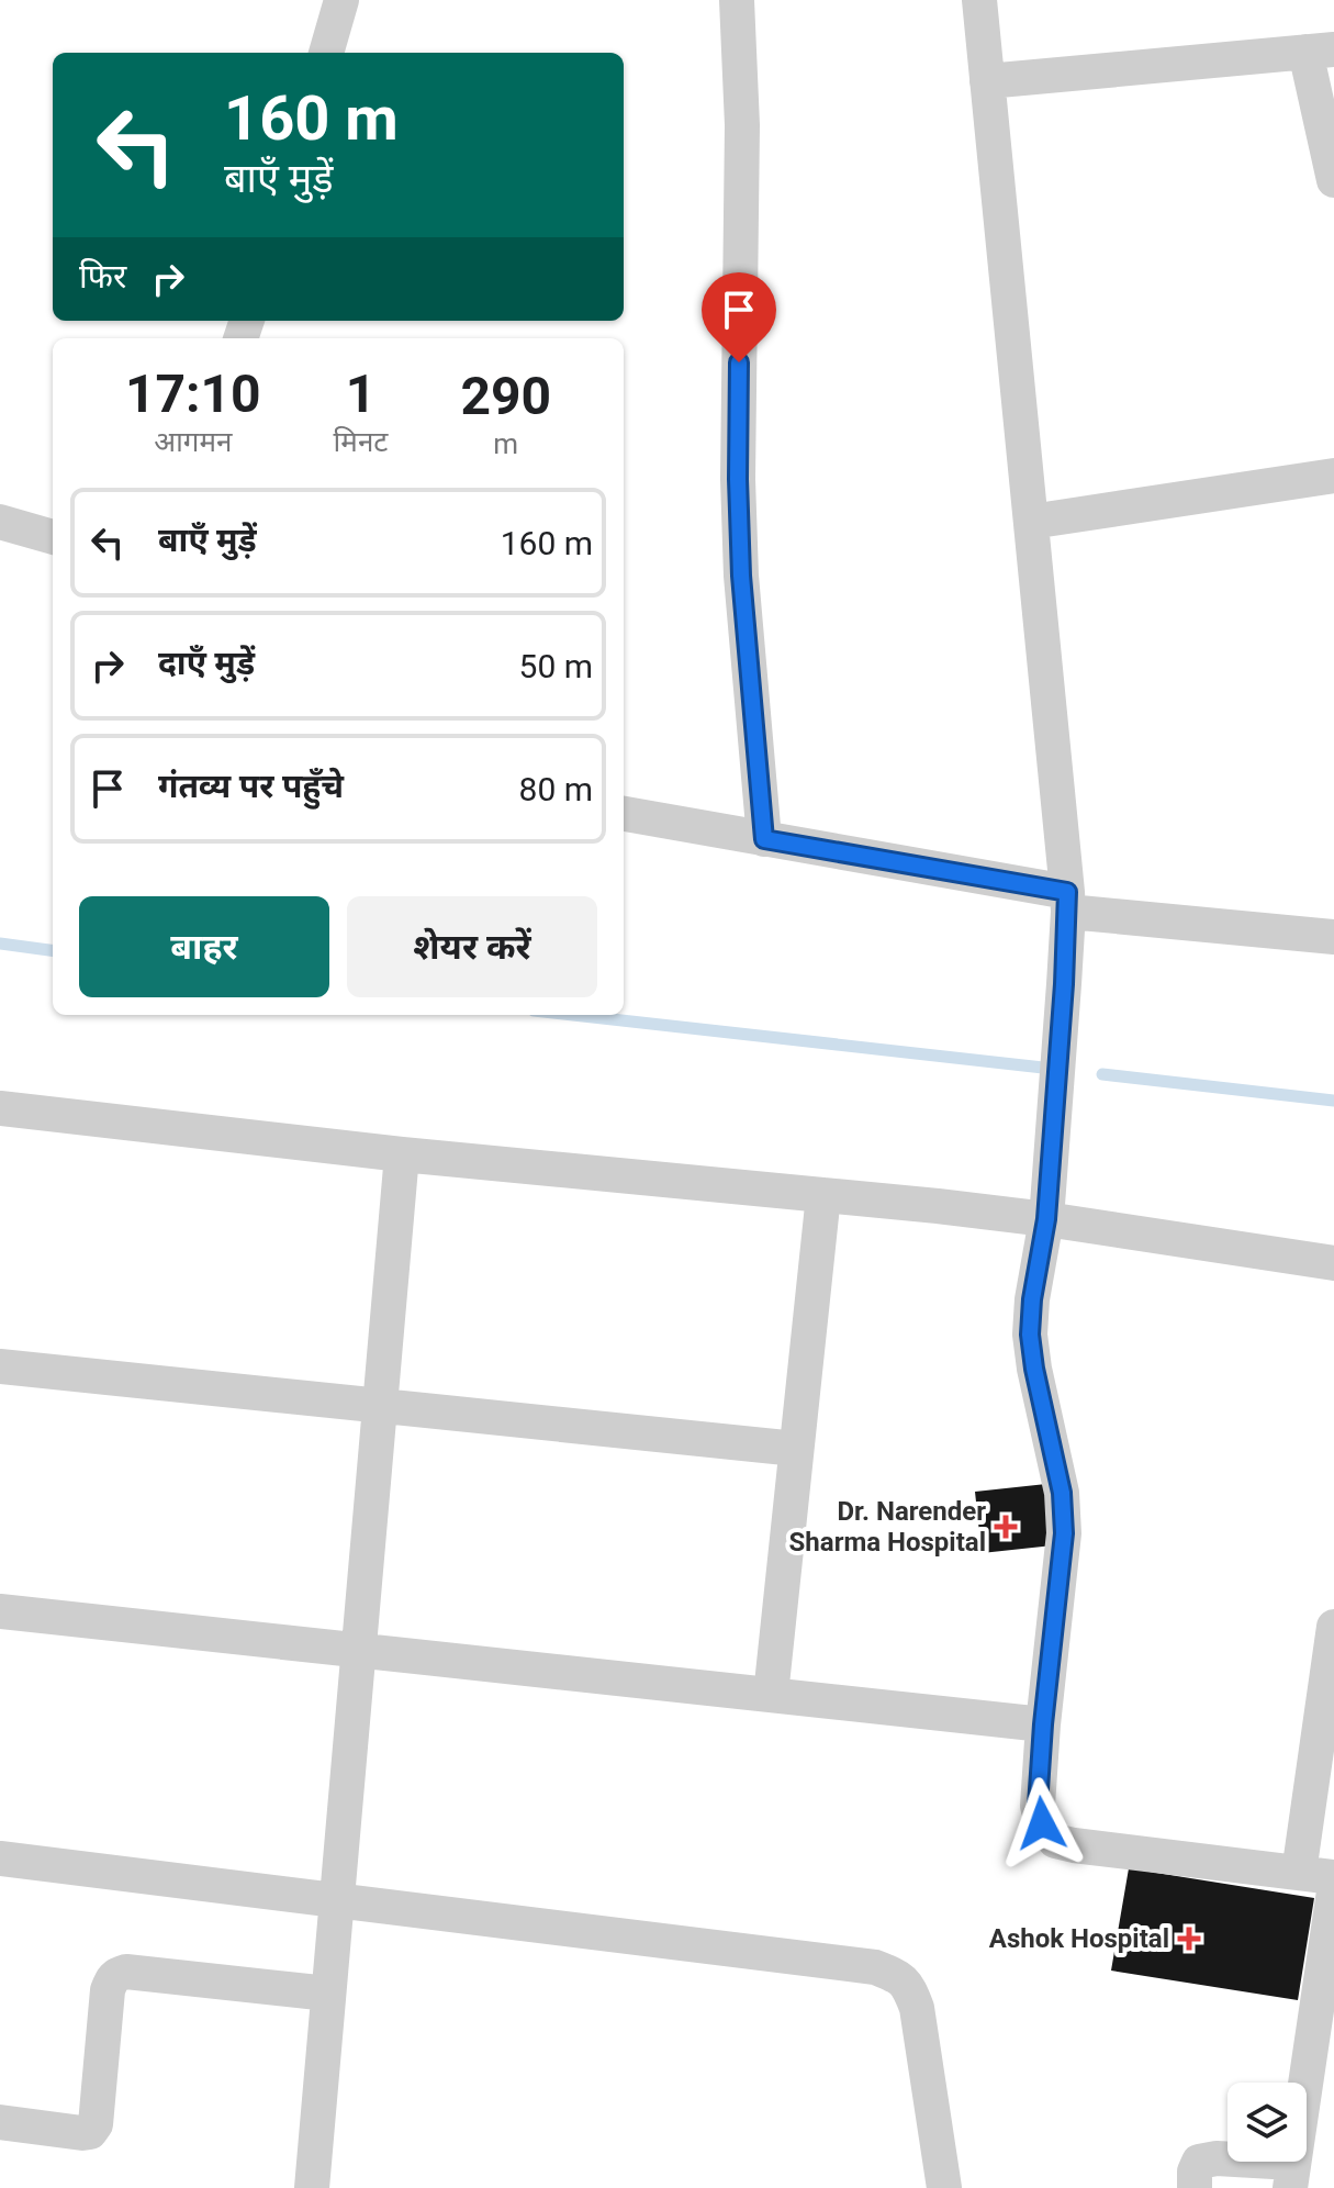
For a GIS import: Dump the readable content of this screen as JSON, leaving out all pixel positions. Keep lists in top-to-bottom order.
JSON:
{
  "places": {
    "health": ["Dr. Narender Sharma Hospital", "Ashok Hospital"]
  },
  "page": {
    "turn": ["160 m", "बाएँ मुड़ें"],
    "then": "फिर",
    "eta": [
      "17:10",
      "आगमन",
      "1",
      "मिनट",
      "290",
      "m"
    ],
    "list": [
      {
        "name": "बाएँ मुड़ें",
        "value": "160 m"
      },
      {
        "name": "दाएँ मुड़ें",
        "value": "50 m"
      },
      {
        "name": "गंतव्य पर पहुँचे",
        "value": "80 m"
      }
    ],
    "buttons": ["बाहर", "शेयर करें"]
  }
}
